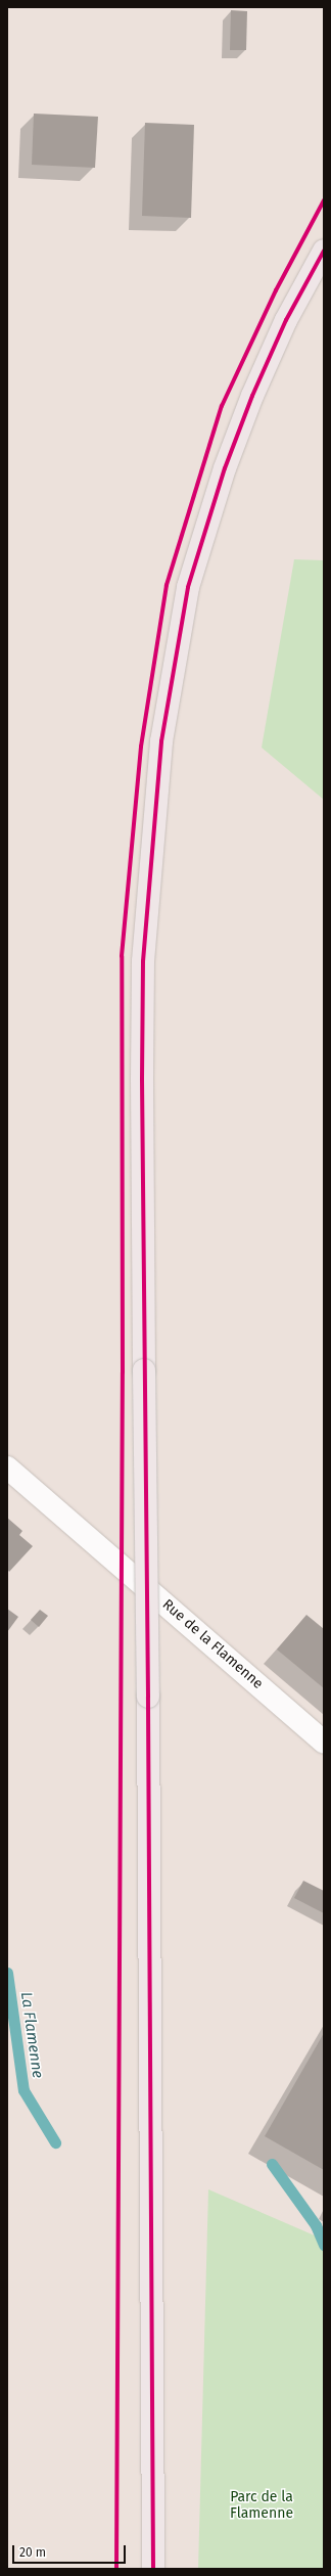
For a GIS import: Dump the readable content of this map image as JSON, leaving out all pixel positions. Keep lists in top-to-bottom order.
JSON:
{
  "streets": {
    "street": ["Rue de la Flamenne"]
  },
  "water": ["La Flamenne"],
  "parks": ["Parc de la Flamenne"],
  "scale_bar": "20 m"
}
